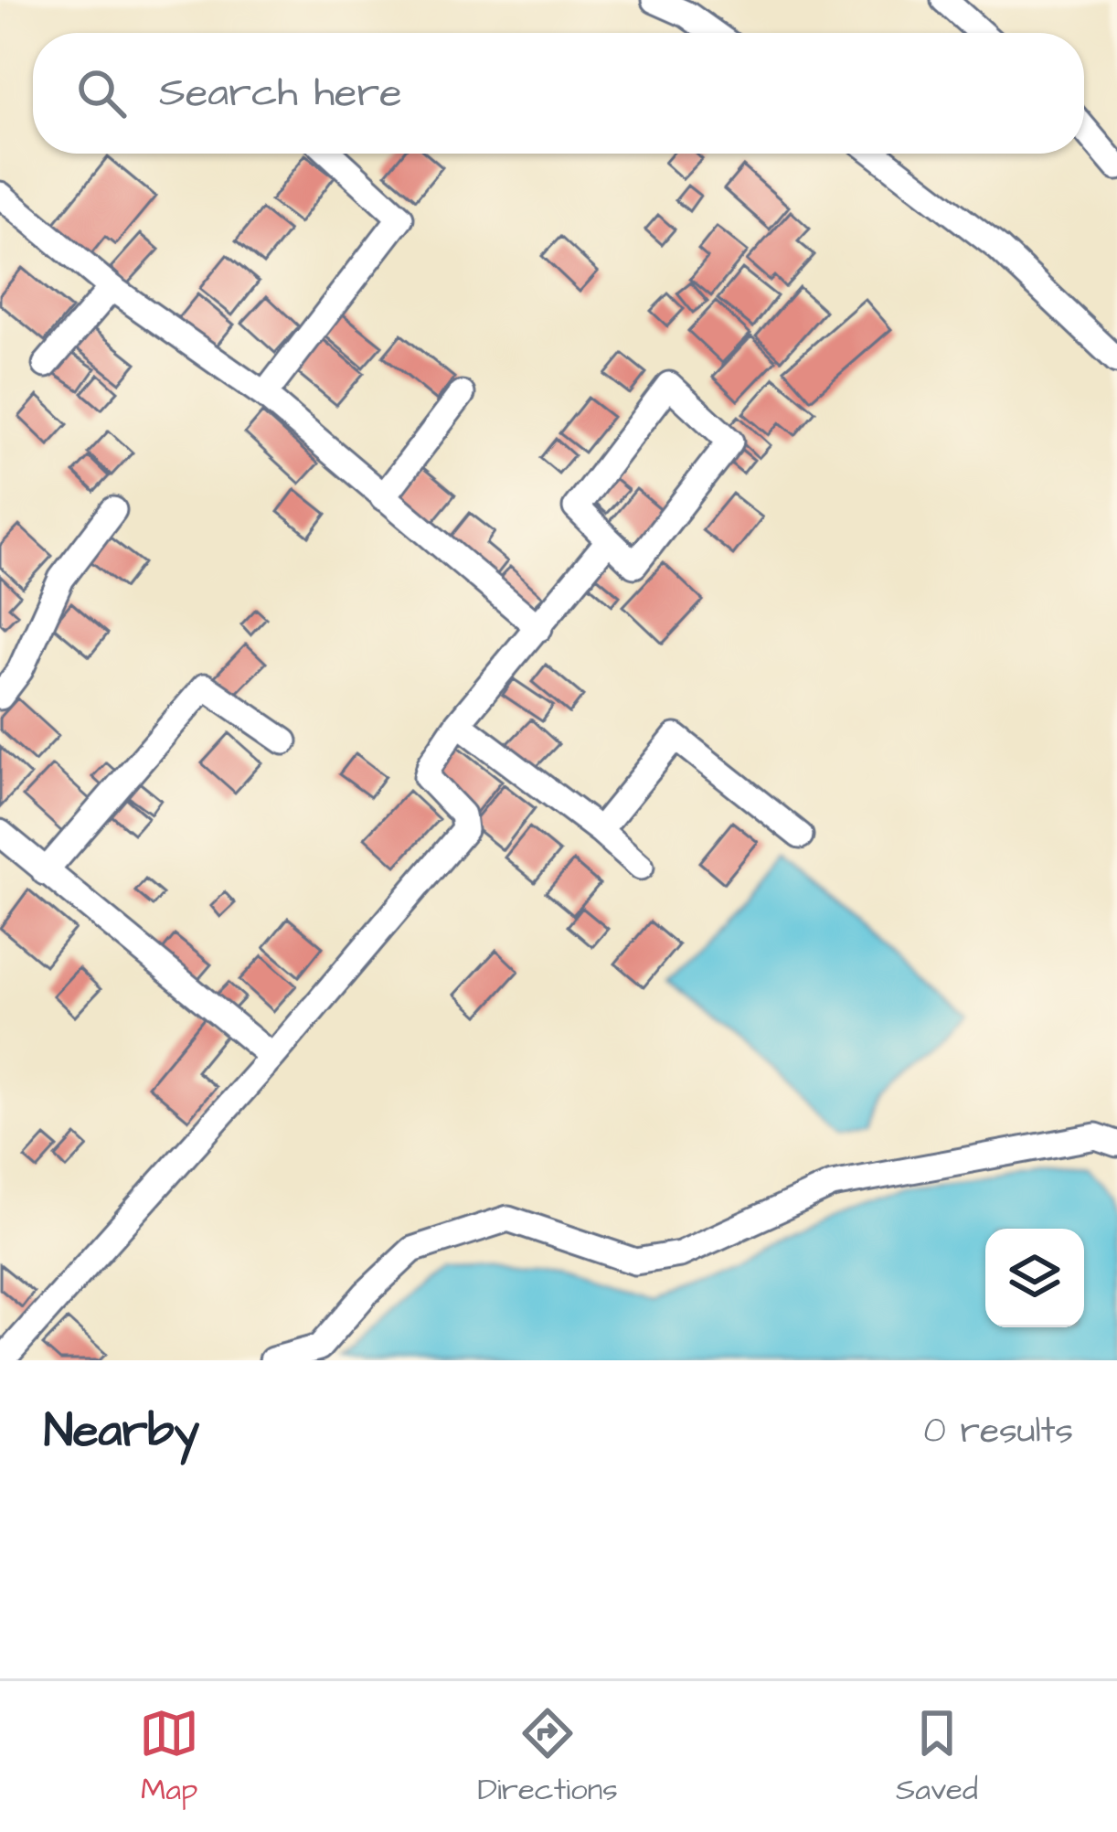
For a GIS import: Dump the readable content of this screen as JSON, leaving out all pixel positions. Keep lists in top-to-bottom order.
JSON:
{
  "page": {
    "search": "Search here",
    "heading": ["Nearby", "0 results"],
    "nav": ["Map", "Directions", "Saved"]
  }
}
